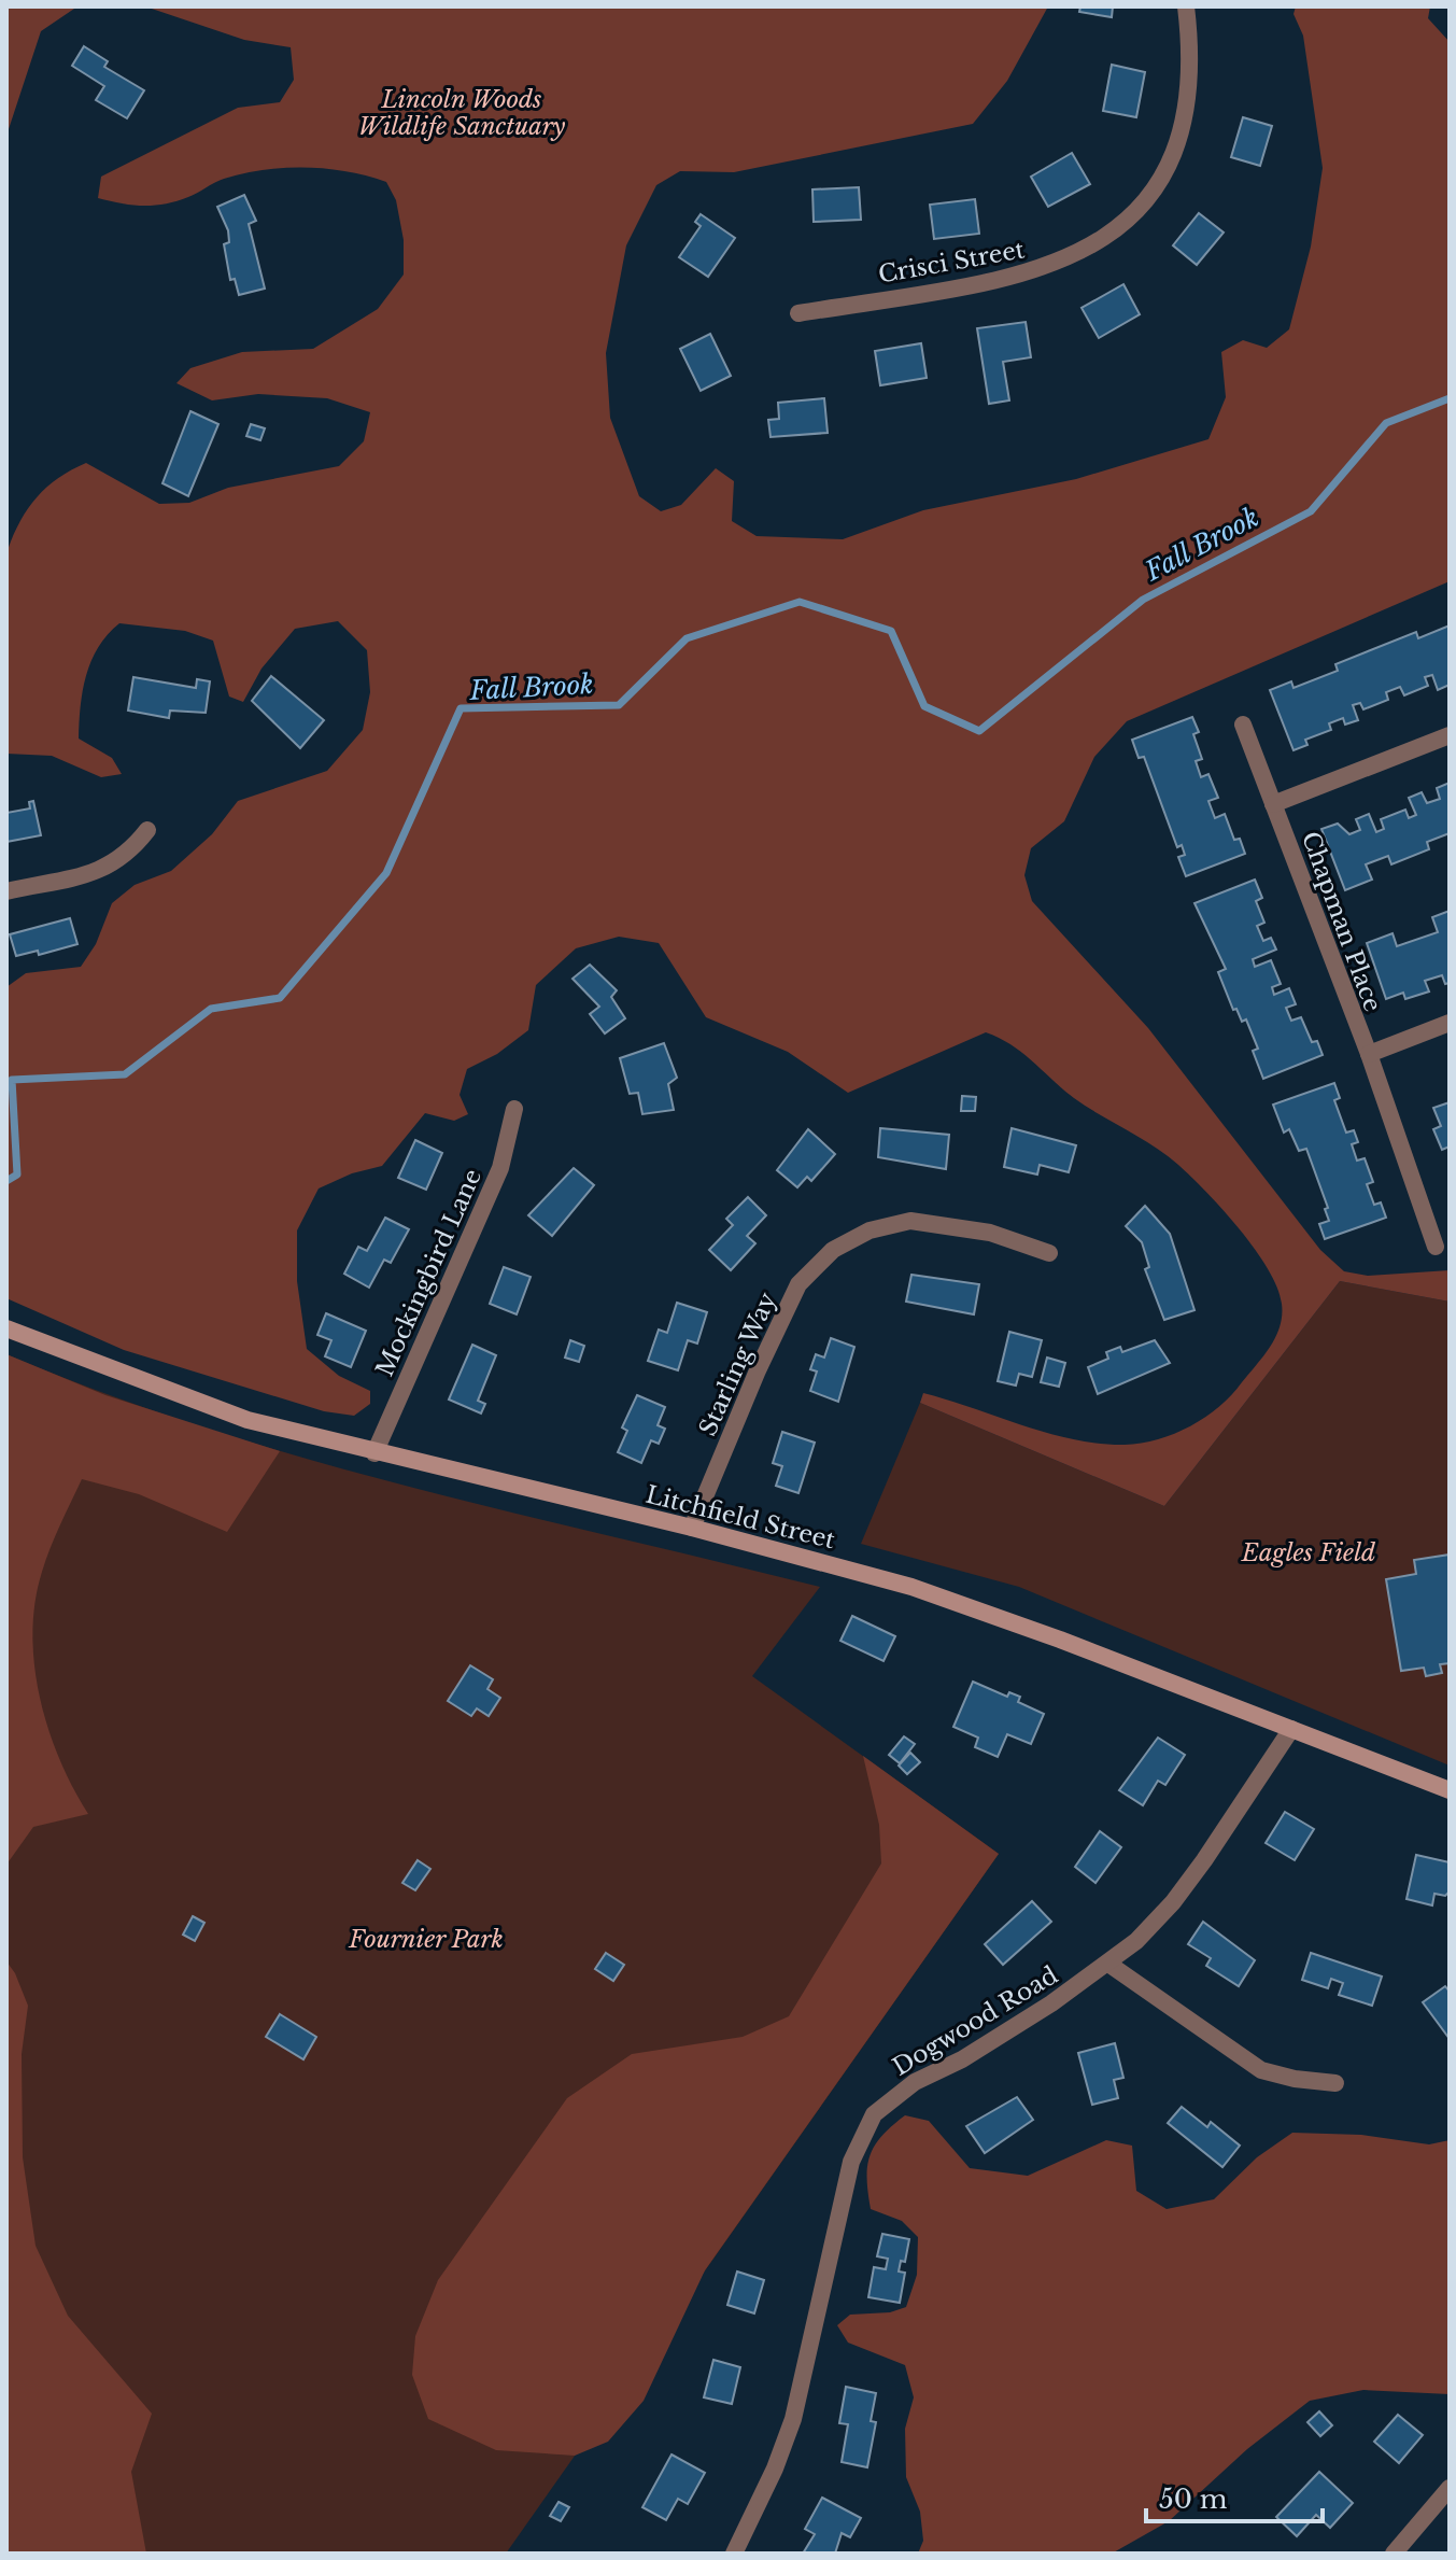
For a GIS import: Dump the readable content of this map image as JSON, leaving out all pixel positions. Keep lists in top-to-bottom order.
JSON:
{
  "streets": {
    "main road": ["Litchfield Street"],
    "street": [
      "Crisci Street",
      "Chapman Place",
      "Mockingbird Lane",
      "Starling Way",
      "Dogwood Road"
    ]
  },
  "crossings": [
    ["Mockingbird Lane", "Litchfield Street"],
    ["Starling Way", "Litchfield Street"],
    ["Litchfield Street", "Dogwood Road"]
  ],
  "water": ["Fall Brook"],
  "parks": ["Lincoln Woods Wildlife Sanctuary", "Eagles Field", "Fournier Park"],
  "scale_bar": "50 m"
}
